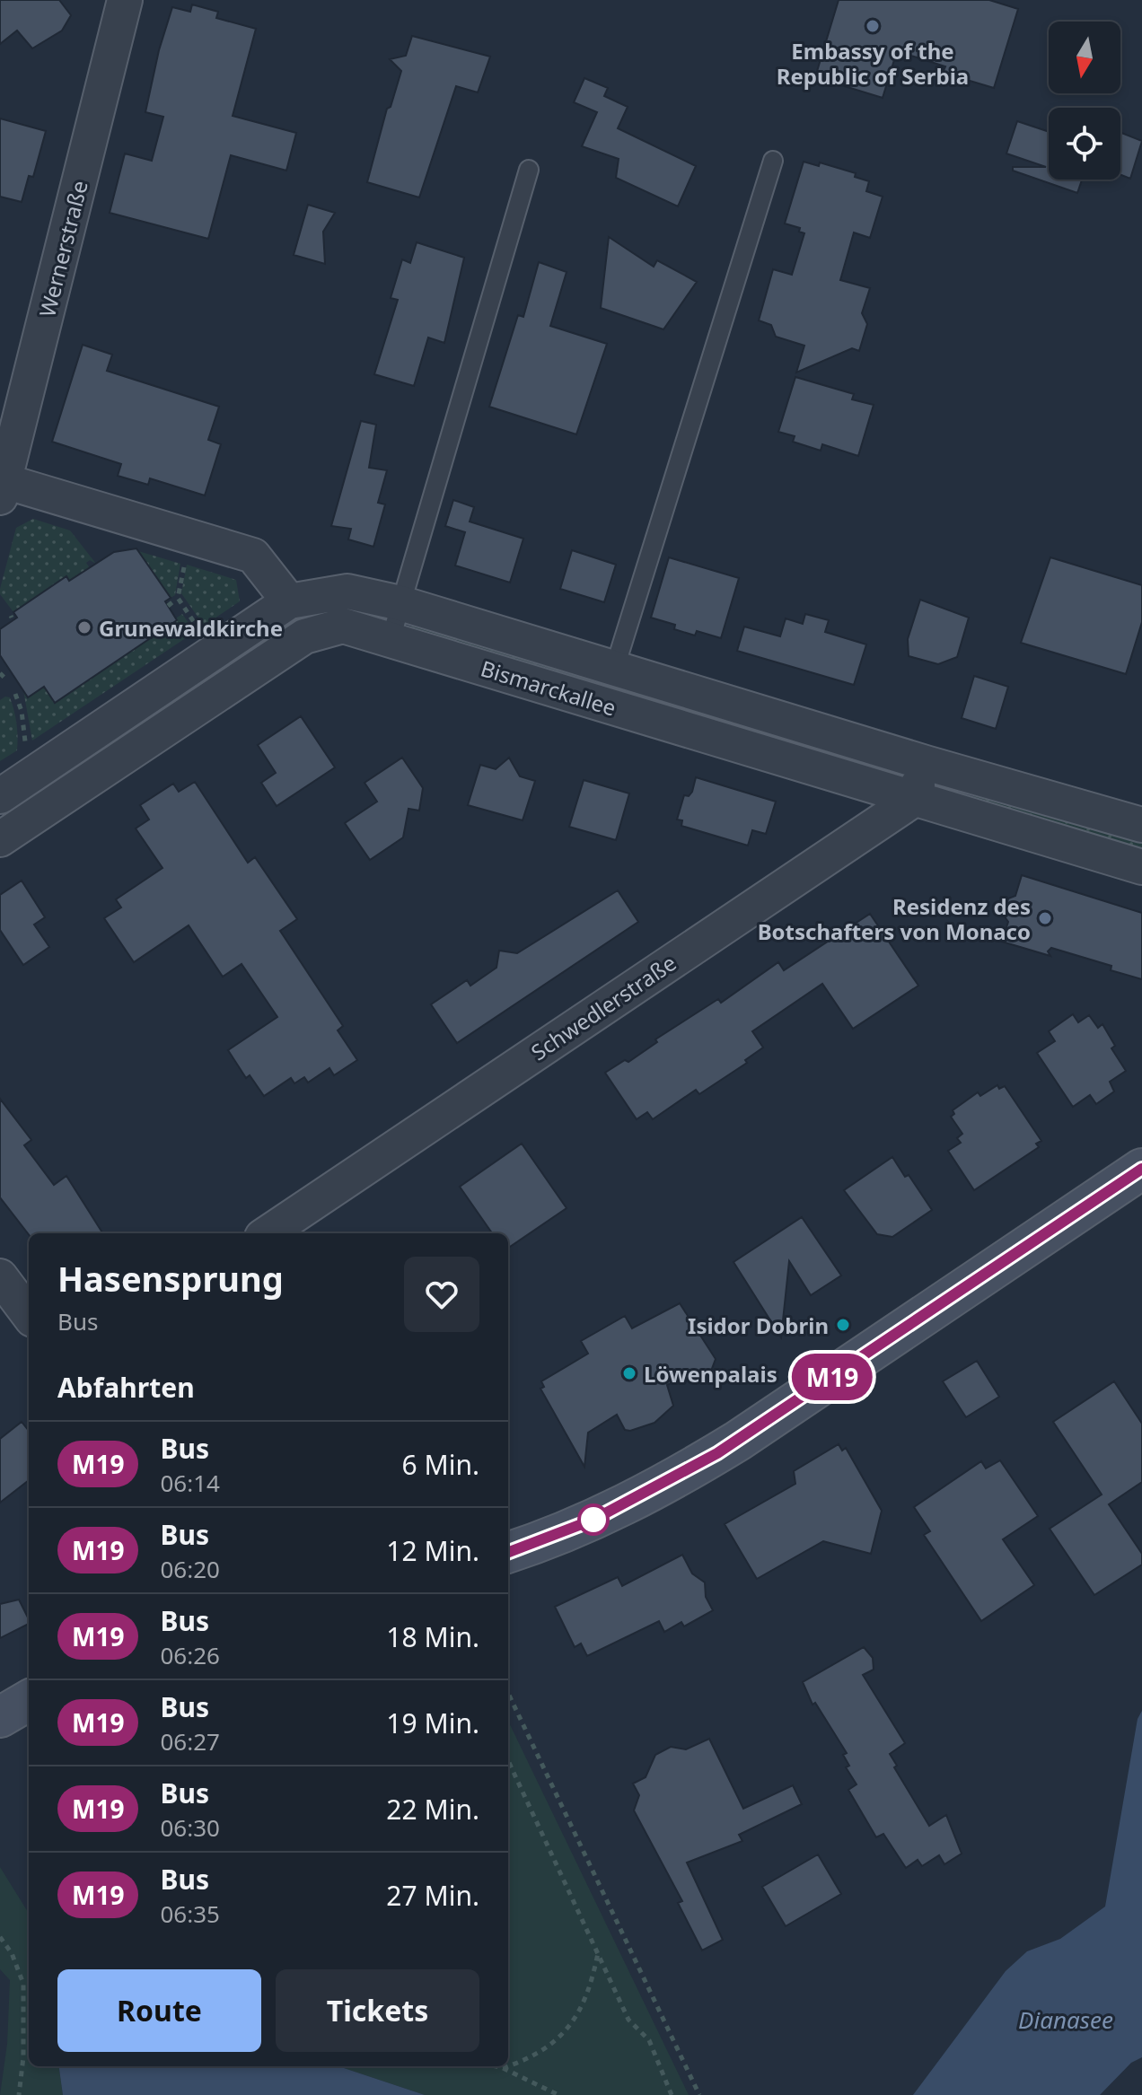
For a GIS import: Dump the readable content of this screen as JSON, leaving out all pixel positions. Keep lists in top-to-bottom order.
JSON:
{
  "streets": {
    "street": ["Wernerstraße", "Bismarckallee", "Schwedlerstraße"]
  },
  "crossings": [
    ["Bismarckallee", "Schwedlerstraße"]
  ],
  "water": ["Dianasee"],
  "places": [
    "Embassy of the Republic of Serbia",
    "Grunewaldkirche",
    "Residenz des Botschafters von Monaco",
    "Isidor Dobrin",
    "Löwenpalais"
  ],
  "lines": ["bus line M19"],
  "north": "bottom",
  "page": {
    "on_map": "M19",
    "heading": [
      ["Hasensprung", "Bus"],
      "Abfahrten"
    ],
    "list": [
      {
        "mark": "M19",
        "name": "Bus",
        "note": "06:14",
        "value": "6 Min."
      },
      {
        "mark": "M19",
        "name": "Bus",
        "note": "06:20",
        "value": "12 Min."
      },
      {
        "mark": "M19",
        "name": "Bus",
        "note": "06:26",
        "value": "18 Min."
      },
      {
        "mark": "M19",
        "name": "Bus",
        "note": "06:27",
        "value": "19 Min."
      },
      {
        "mark": "M19",
        "name": "Bus",
        "note": "06:30",
        "value": "22 Min."
      },
      {
        "mark": "M19",
        "name": "Bus",
        "note": "06:35",
        "value": "27 Min."
      }
    ],
    "buttons": ["Route", "Tickets"]
  }
}
